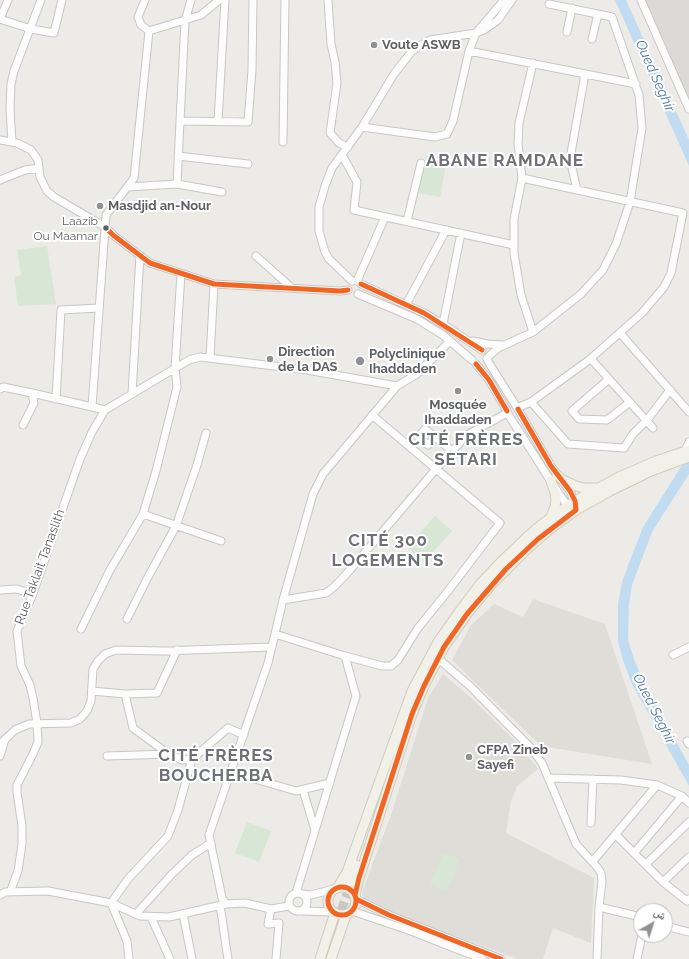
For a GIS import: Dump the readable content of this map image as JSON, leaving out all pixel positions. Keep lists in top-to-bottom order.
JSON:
{
  "streets": {
    "street": ["Rue Taklait Tanaslith"]
  },
  "districts": [
    "ABANE RAMDANE",
    "CITÉ FRÈRES SETARI",
    "CITÉ 300 LOGEMENTS",
    "CITÉ FRÈRES BOUCHERBA"
  ],
  "water": ["Oued Seghir"],
  "places": [
    "Voute ASWB",
    "Masdjid an-Nour",
    "Laazib Ou Maamar",
    "Direction de la DAS",
    "Polyclinique Ihaddaden",
    "Mosquée Ihaddaden",
    "CFPA Zineb Sayefi"
  ],
  "north": "top right"
}
